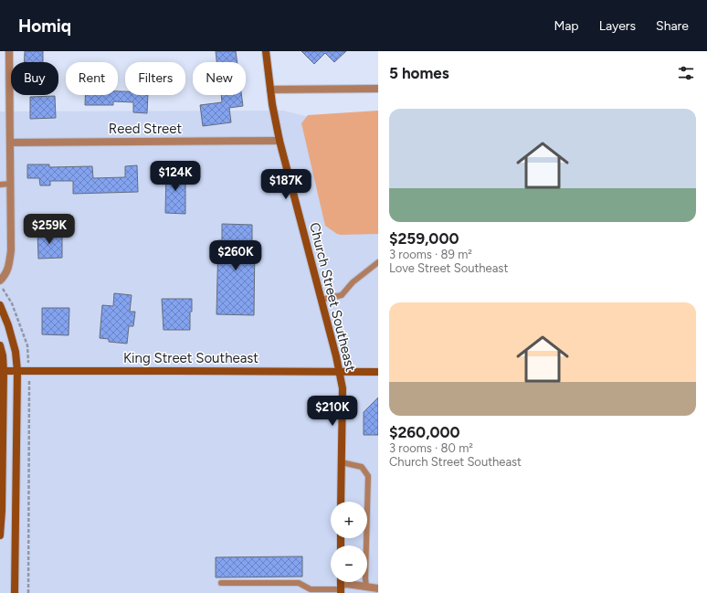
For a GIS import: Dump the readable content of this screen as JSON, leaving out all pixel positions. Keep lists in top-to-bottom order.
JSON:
{
  "streets": {
    "street": ["Reed Street", "Church Street Southeast", "King Street Southeast"]
  },
  "crossings": [
    ["Reed Street", "Church Street Southeast"],
    ["Church Street Southeast", "King Street Southeast"]
  ],
  "page": {
    "header": "Homiq",
    "nav": ["Map", "Layers", "Share"],
    "heading": "5 homes",
    "chip": [
      "Buy",
      "Rent",
      "Filters",
      "New"
    ],
    "list": [
      {
        "name": "$259,000",
        "note": "3 rooms · 89 m² · Love Street Southeast"
      },
      {
        "name": "$260,000",
        "note": "3 rooms · 80 m² · Church Street Southeast"
      }
    ],
    "price": [
      "$124K",
      "$187K",
      "$259K",
      "$260K",
      "$210K"
    ],
    "map_buttons": ["+", "−"]
  }
}
